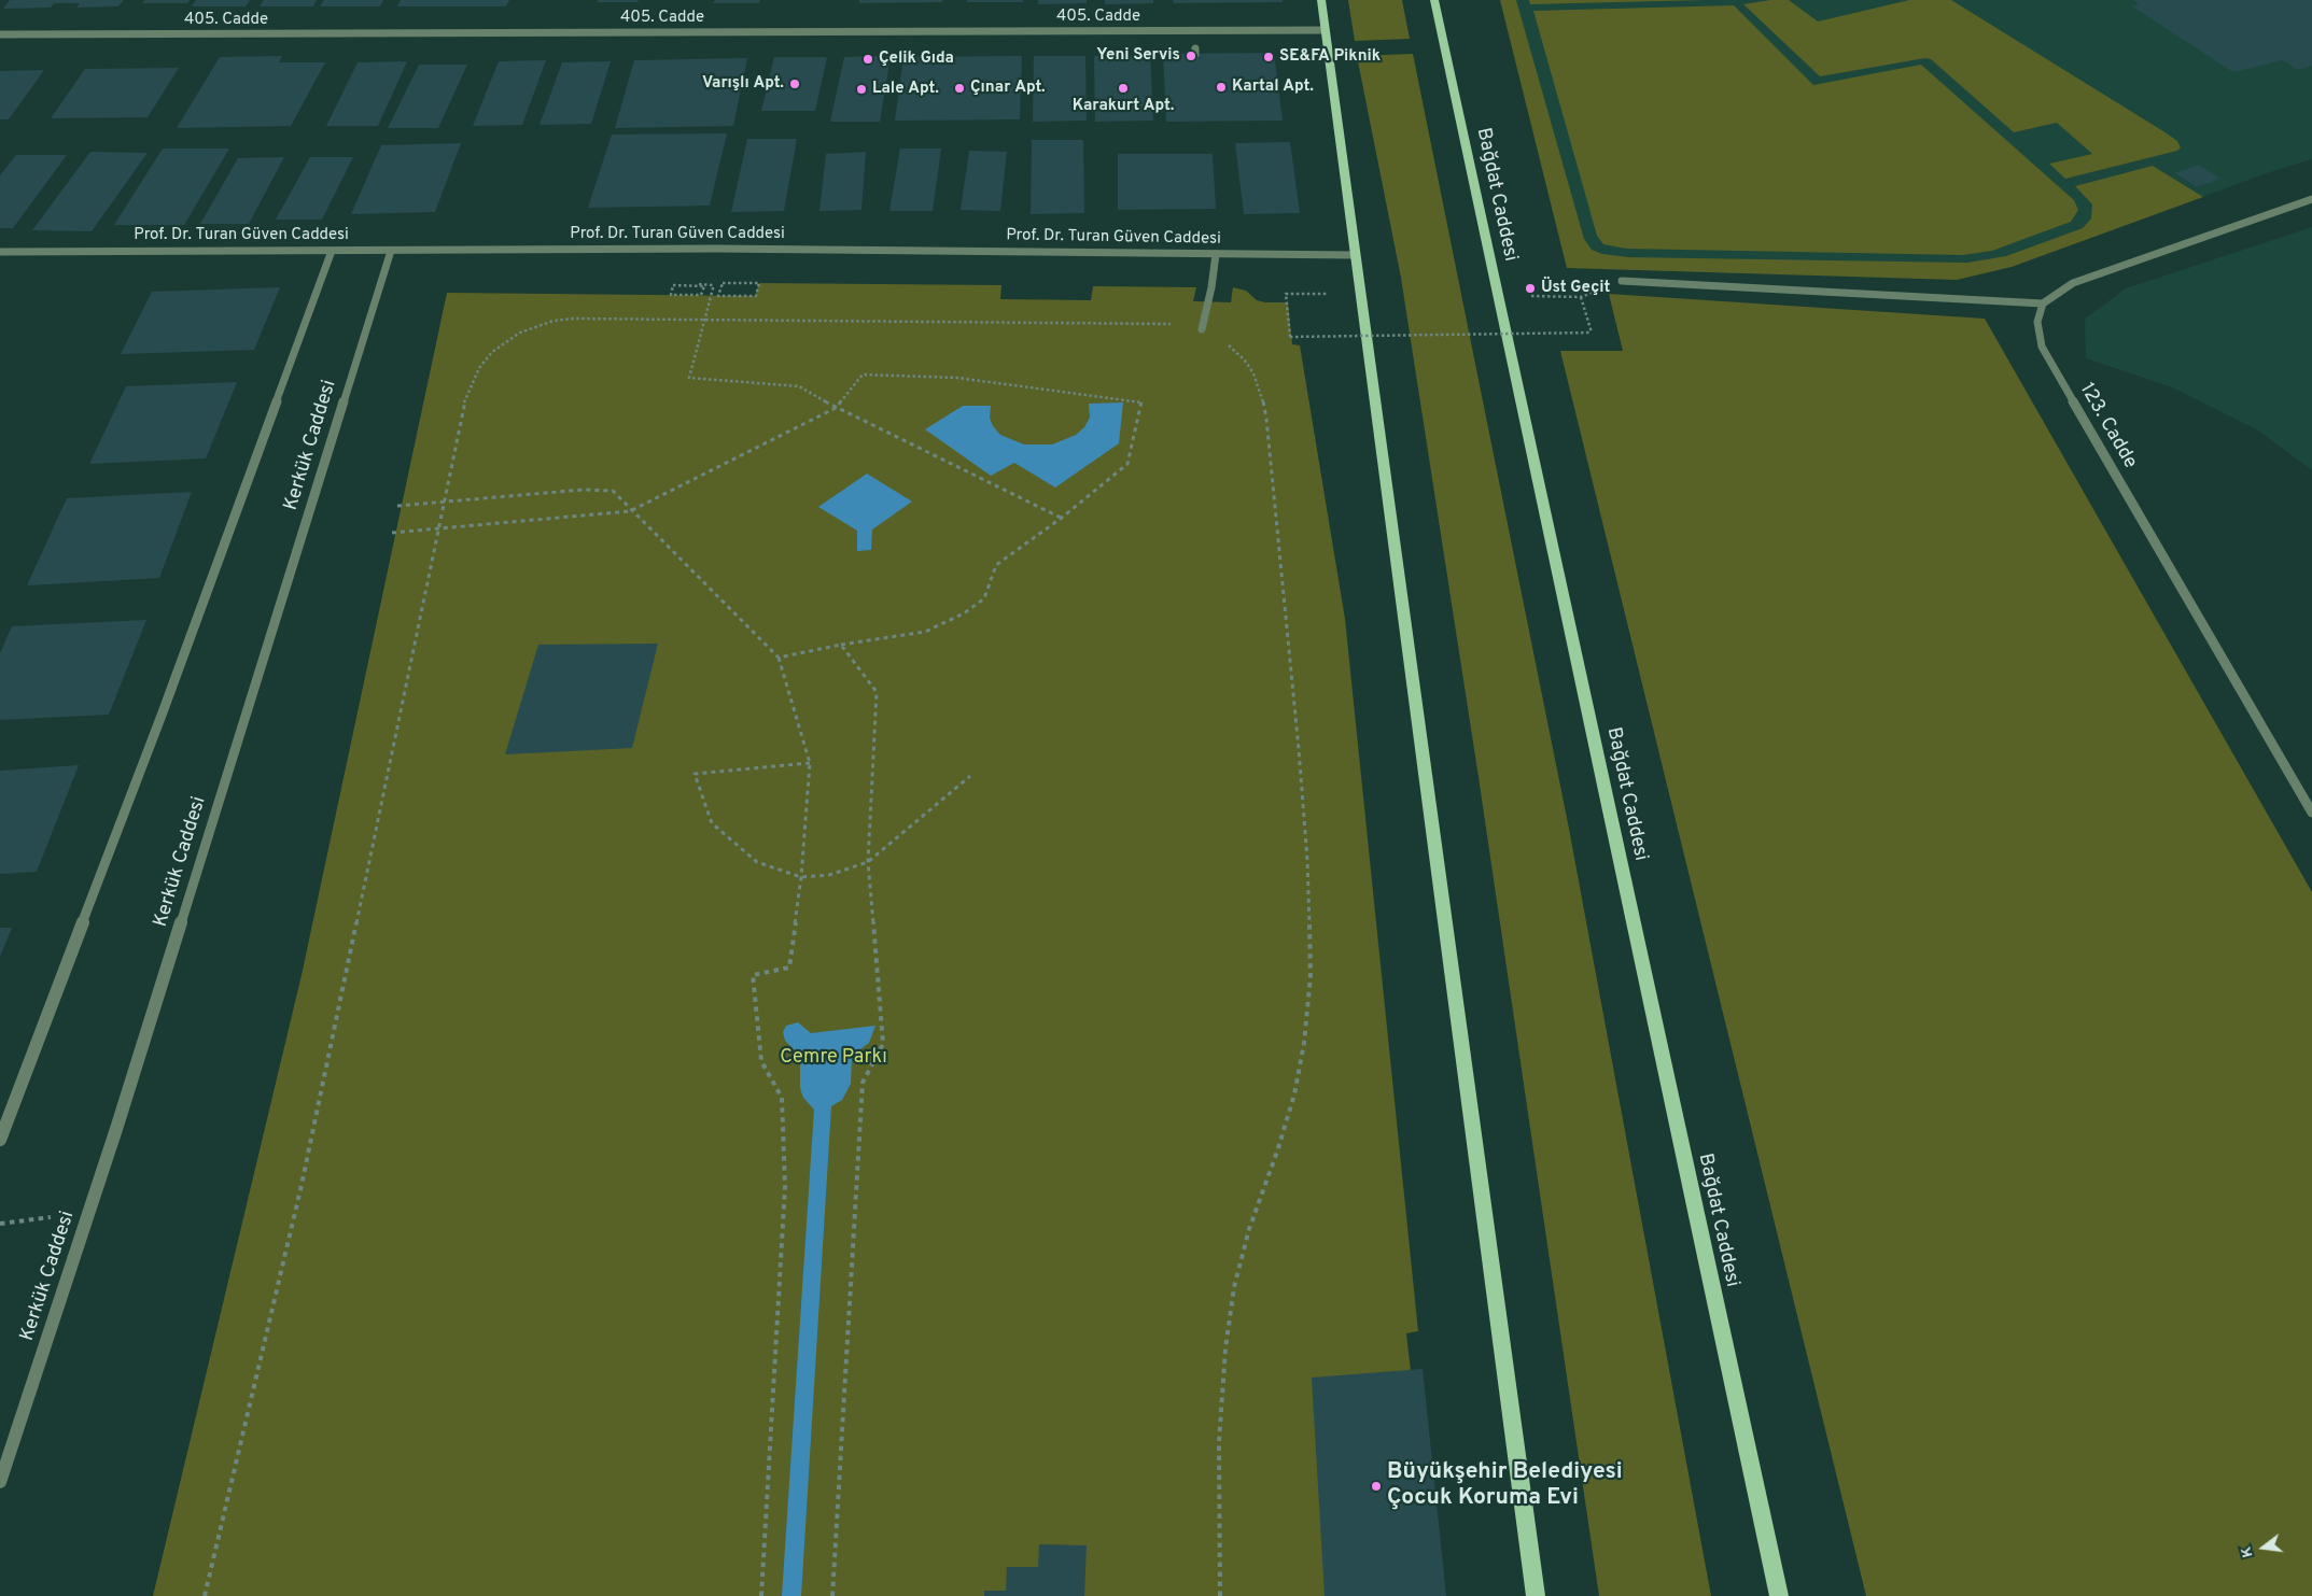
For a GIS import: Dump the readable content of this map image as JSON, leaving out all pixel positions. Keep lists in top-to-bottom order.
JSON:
{
  "streets": {
    "main road": ["Bağdat Caddesi"],
    "street": [
      "405. Cadde",
      "Prof. Dr. Turan Güven Caddesi",
      "123. Cadde",
      "Kerkük Caddesi"
    ]
  },
  "crossings": [
    ["Prof. Dr. Turan Güven Caddesi", "Kerkük Caddesi"]
  ],
  "parks": ["Cemre Parkı"],
  "places": [
    "Yeni Servis",
    "SE&FA Piknik",
    "Çelik Gıda",
    "Varışlı Apt.",
    "Kartal Apt.",
    "Çınar Apt.",
    "Karakurt Apt.",
    "Lale Apt.",
    "Üst Geçit",
    "Büyükşehir Belediyesi Çocuk Koruma Evi"
  ],
  "north": "left"
}
